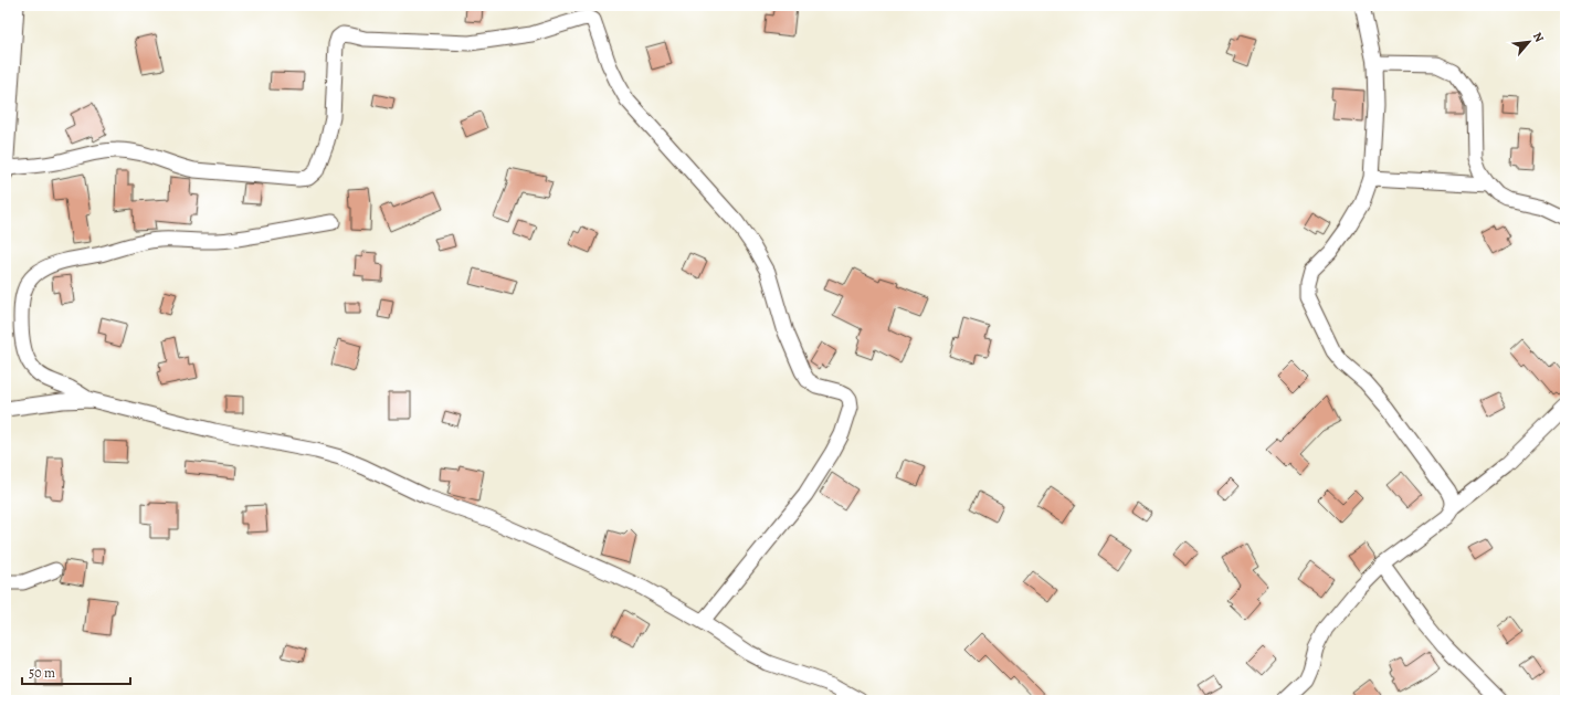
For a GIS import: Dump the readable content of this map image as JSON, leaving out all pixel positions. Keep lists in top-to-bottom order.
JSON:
{
  "scale_bar": "50 m",
  "north": "top right"
}
